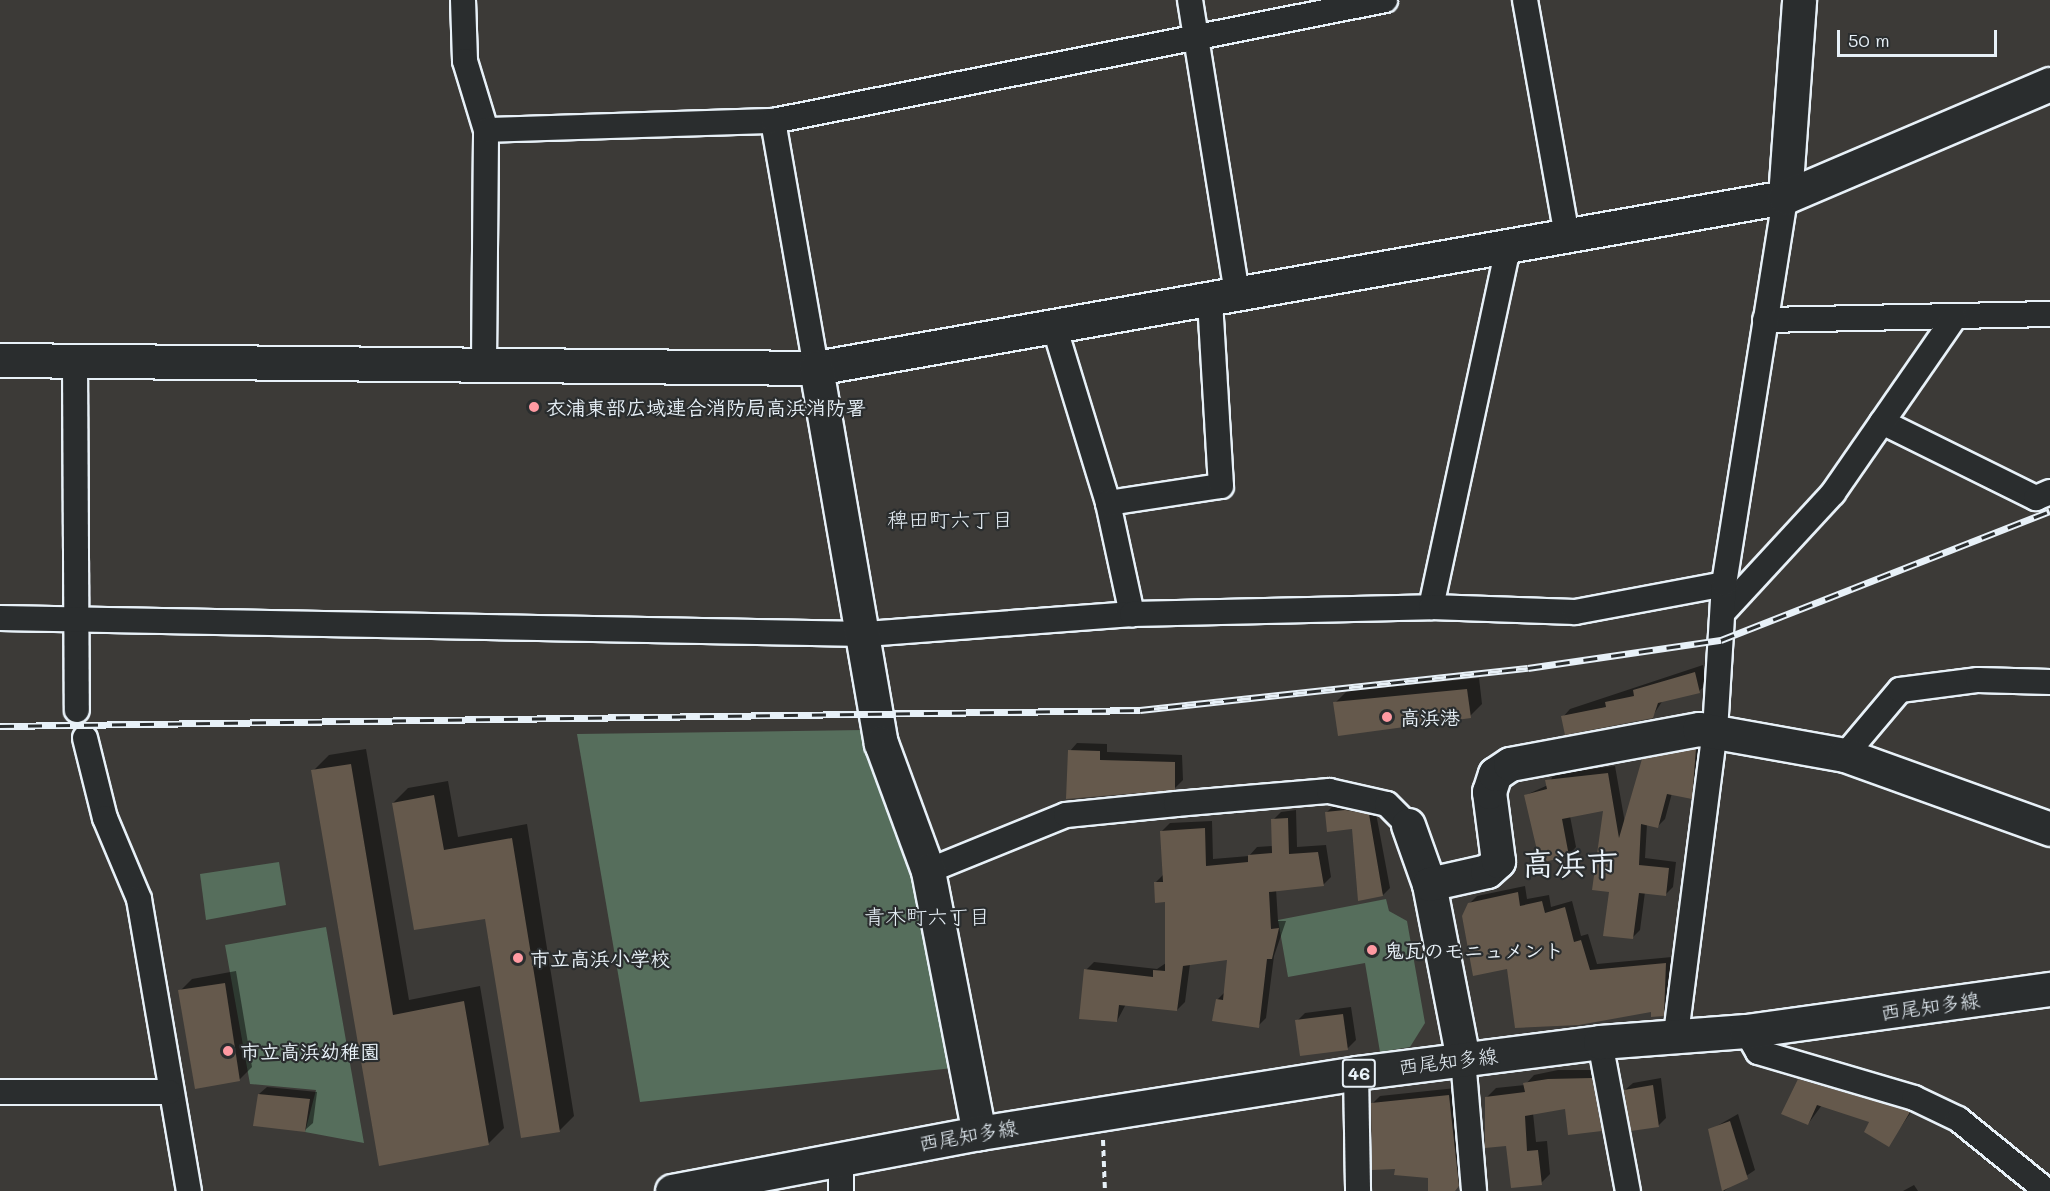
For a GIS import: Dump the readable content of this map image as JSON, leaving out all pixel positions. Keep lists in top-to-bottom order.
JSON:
{
  "streets": {
    "street": ["西尾知多線", "46"]
  },
  "districts": ["稗田町六丁目", "高浜市", "青木町六丁目"],
  "places": [
    "衣浦東部広域連合消防局高浜消防署",
    "高浜港",
    "鬼瓦のモニュメント",
    "市立高浜小学校",
    "市立高浜幼稚園"
  ],
  "scale_bar": "50 m"
}
